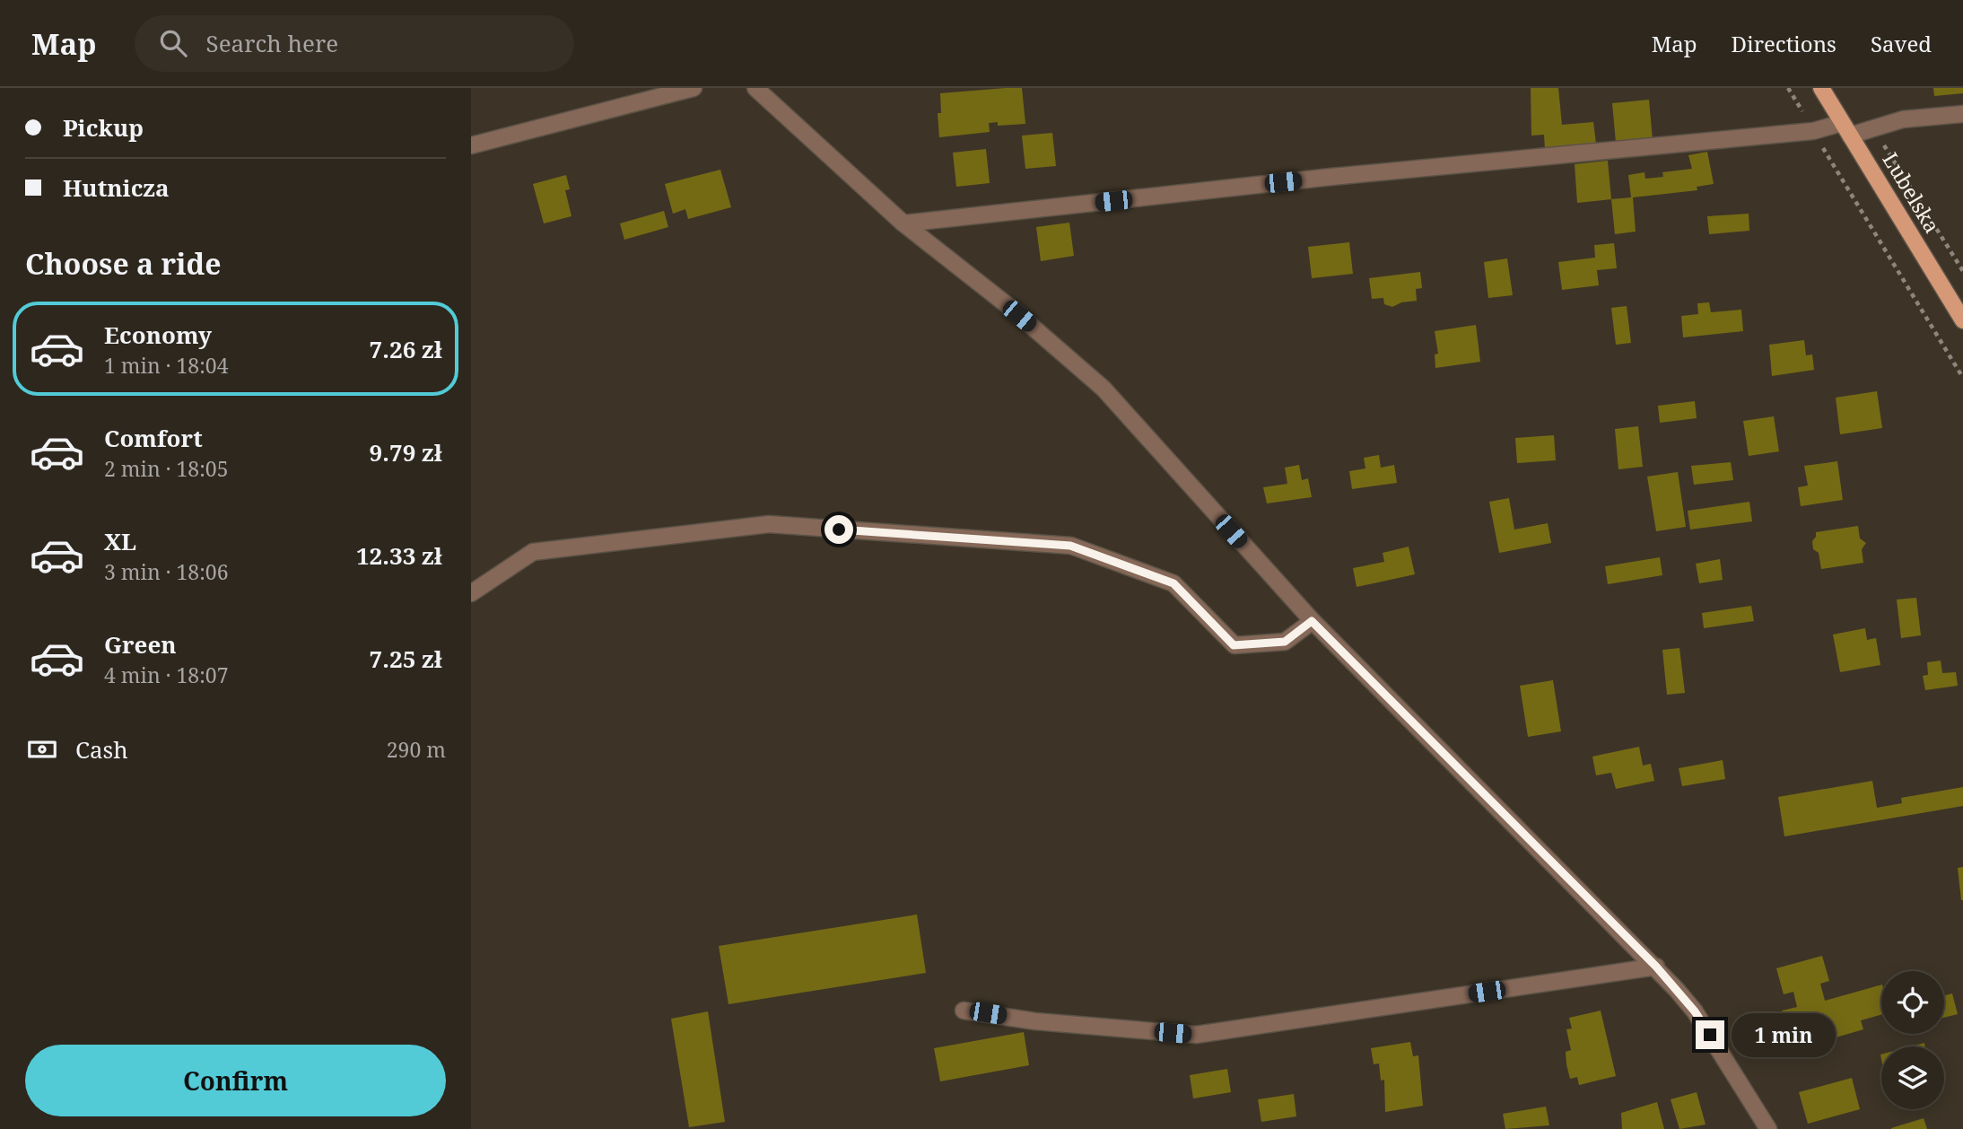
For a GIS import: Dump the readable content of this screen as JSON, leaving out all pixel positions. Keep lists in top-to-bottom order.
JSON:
{
  "streets": {
    "main road": ["Lubelska"]
  },
  "page": {
    "header": "Map",
    "search": "Search here",
    "nav": ["Map", "Directions", "Saved"],
    "banner": ["Pickup", "Hutnicza"],
    "heading": "Choose a ride",
    "list": [
      {
        "name": "Economy",
        "note": "1 min · 18:04",
        "value": "7.26 zł"
      },
      {
        "name": "Comfort",
        "note": "2 min · 18:05",
        "value": "9.79 zł"
      },
      {
        "name": "XL",
        "note": "3 min · 18:06",
        "value": "12.33 zł"
      },
      {
        "name": "Green",
        "note": "4 min · 18:07",
        "value": "7.25 zł"
      }
    ],
    "pay": ["Cash", "290 m"],
    "bubble": "1 min",
    "buttons": "Confirm"
  }
}
